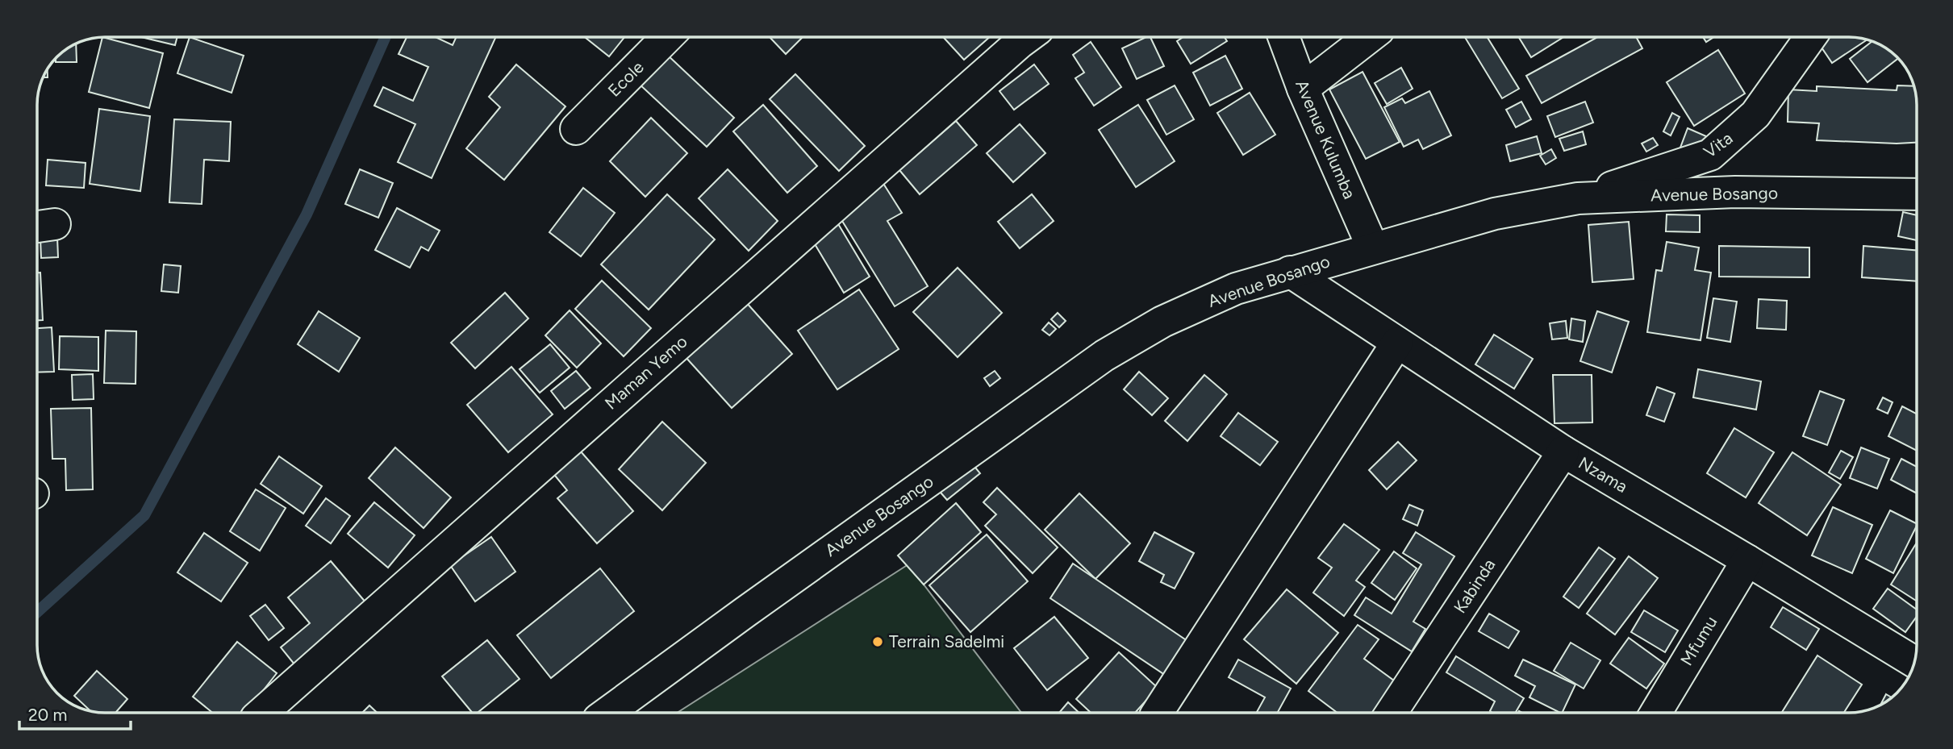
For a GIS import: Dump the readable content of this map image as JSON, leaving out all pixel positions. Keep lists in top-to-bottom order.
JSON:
{
  "streets": {
    "street": [
      "Ecole",
      "Avenue Kulumba",
      "Vita",
      "Avenue Bosango",
      "Maman Yemo",
      "Nzama",
      "Kabinda",
      "Mfumu"
    ]
  },
  "crossings": [
    ["Avenue Kulumba", "Avenue Bosango"],
    ["Vita", "Avenue Bosango"],
    ["Avenue Bosango", "Nzama"],
    ["Nzama", "Kabinda"],
    ["Nzama", "Mfumu"]
  ],
  "places": ["Terrain Sadelmi"],
  "scale_bar": "20 m"
}
